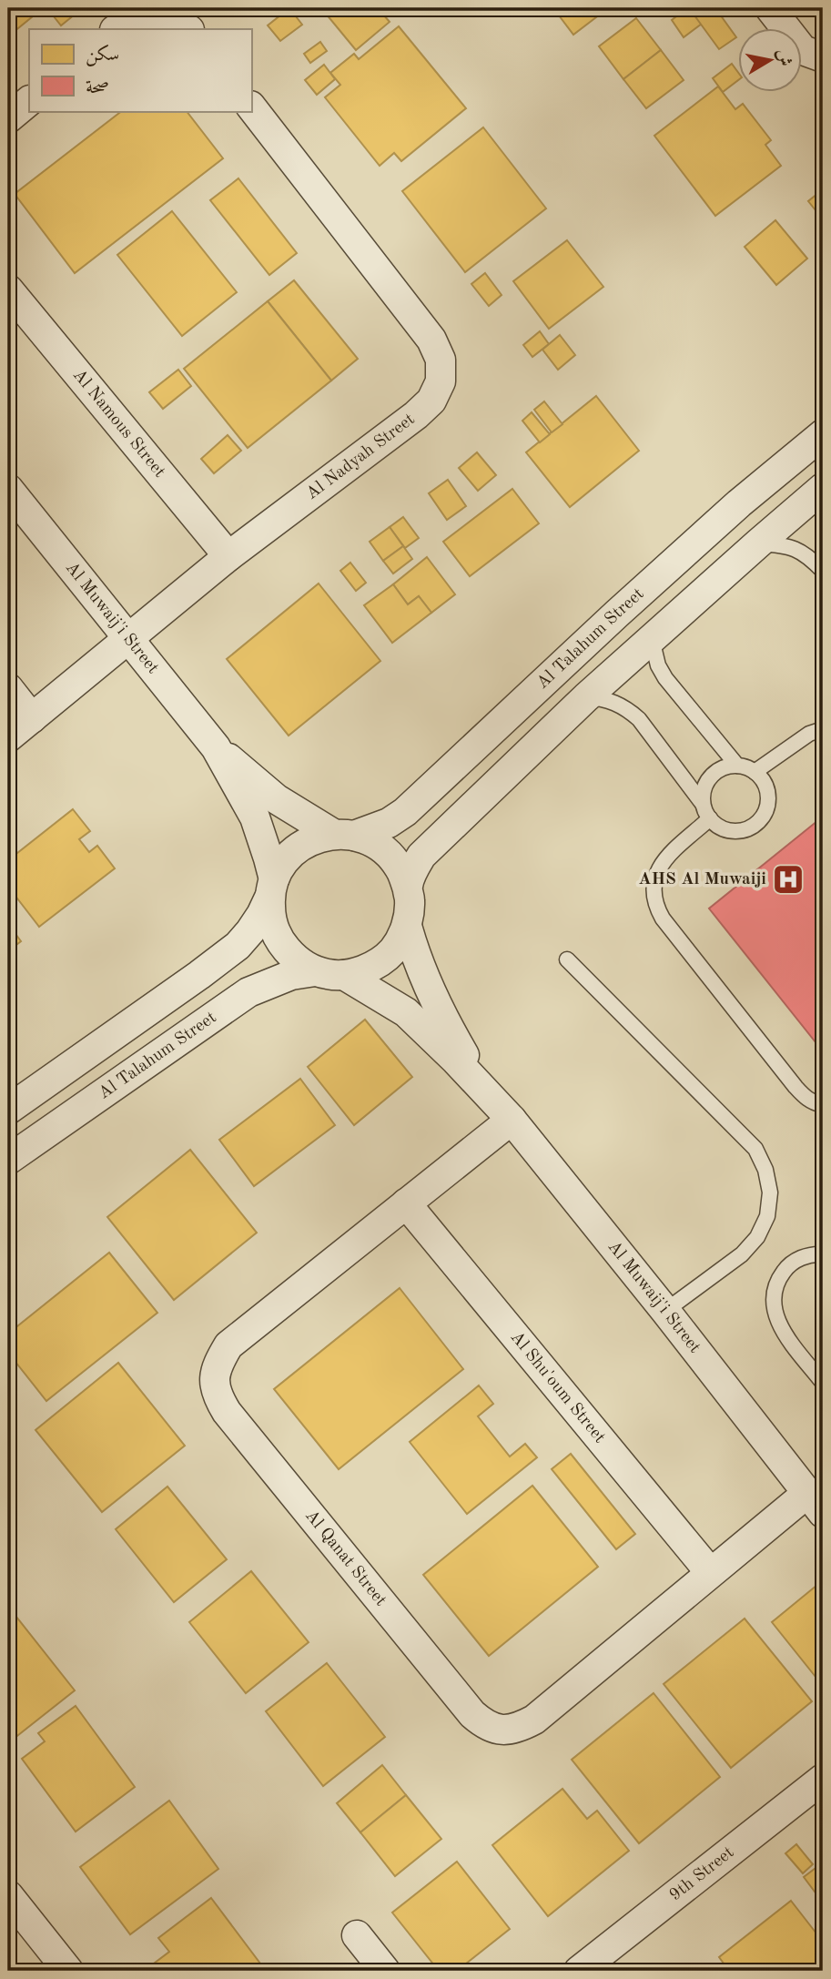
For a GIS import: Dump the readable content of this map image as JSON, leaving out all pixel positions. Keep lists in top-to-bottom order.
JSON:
{
  "streets": {
    "street": [
      "Al Namous Street",
      "Al Nadyah Street",
      "Al Muwaij'i Street",
      "Al Talahum Street",
      "Al Shu'oum Street",
      "Al Qanat Street",
      "9th Street"
    ]
  },
  "crossings": [
    ["Al Namous Street", "Al Nadyah Street"],
    ["Al Nadyah Street", "Al Muwaij'i Street"],
    ["Al Muwaij'i Street", "Al Talahum Street"],
    ["Al Muwaij'i Street", "Al Qanat Street"],
    ["Al Shu'oum Street", "Al Qanat Street"]
  ],
  "places": {
    "hospital": ["AHS Al Muwaiji"]
  },
  "legend": ["سكن", "صحة"],
  "north": "right"
}
